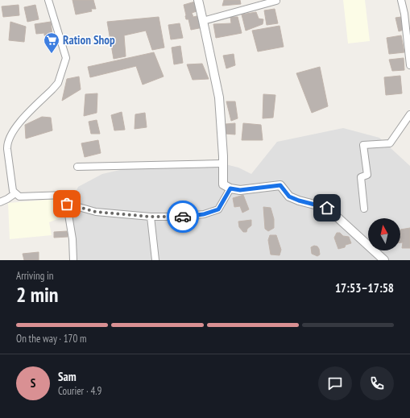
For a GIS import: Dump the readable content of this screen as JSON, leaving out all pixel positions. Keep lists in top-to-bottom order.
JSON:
{
  "places": {
    "supermarket": ["Ration Shop"]
  },
  "north": "top",
  "page": {
    "heading": ["2 min", "Arriving in", "17:53–17:58"],
    "panel": ["Sam", "Courier · 4.9"],
    "bar": "On the way · 170 m",
    "round": "S"
  }
}
